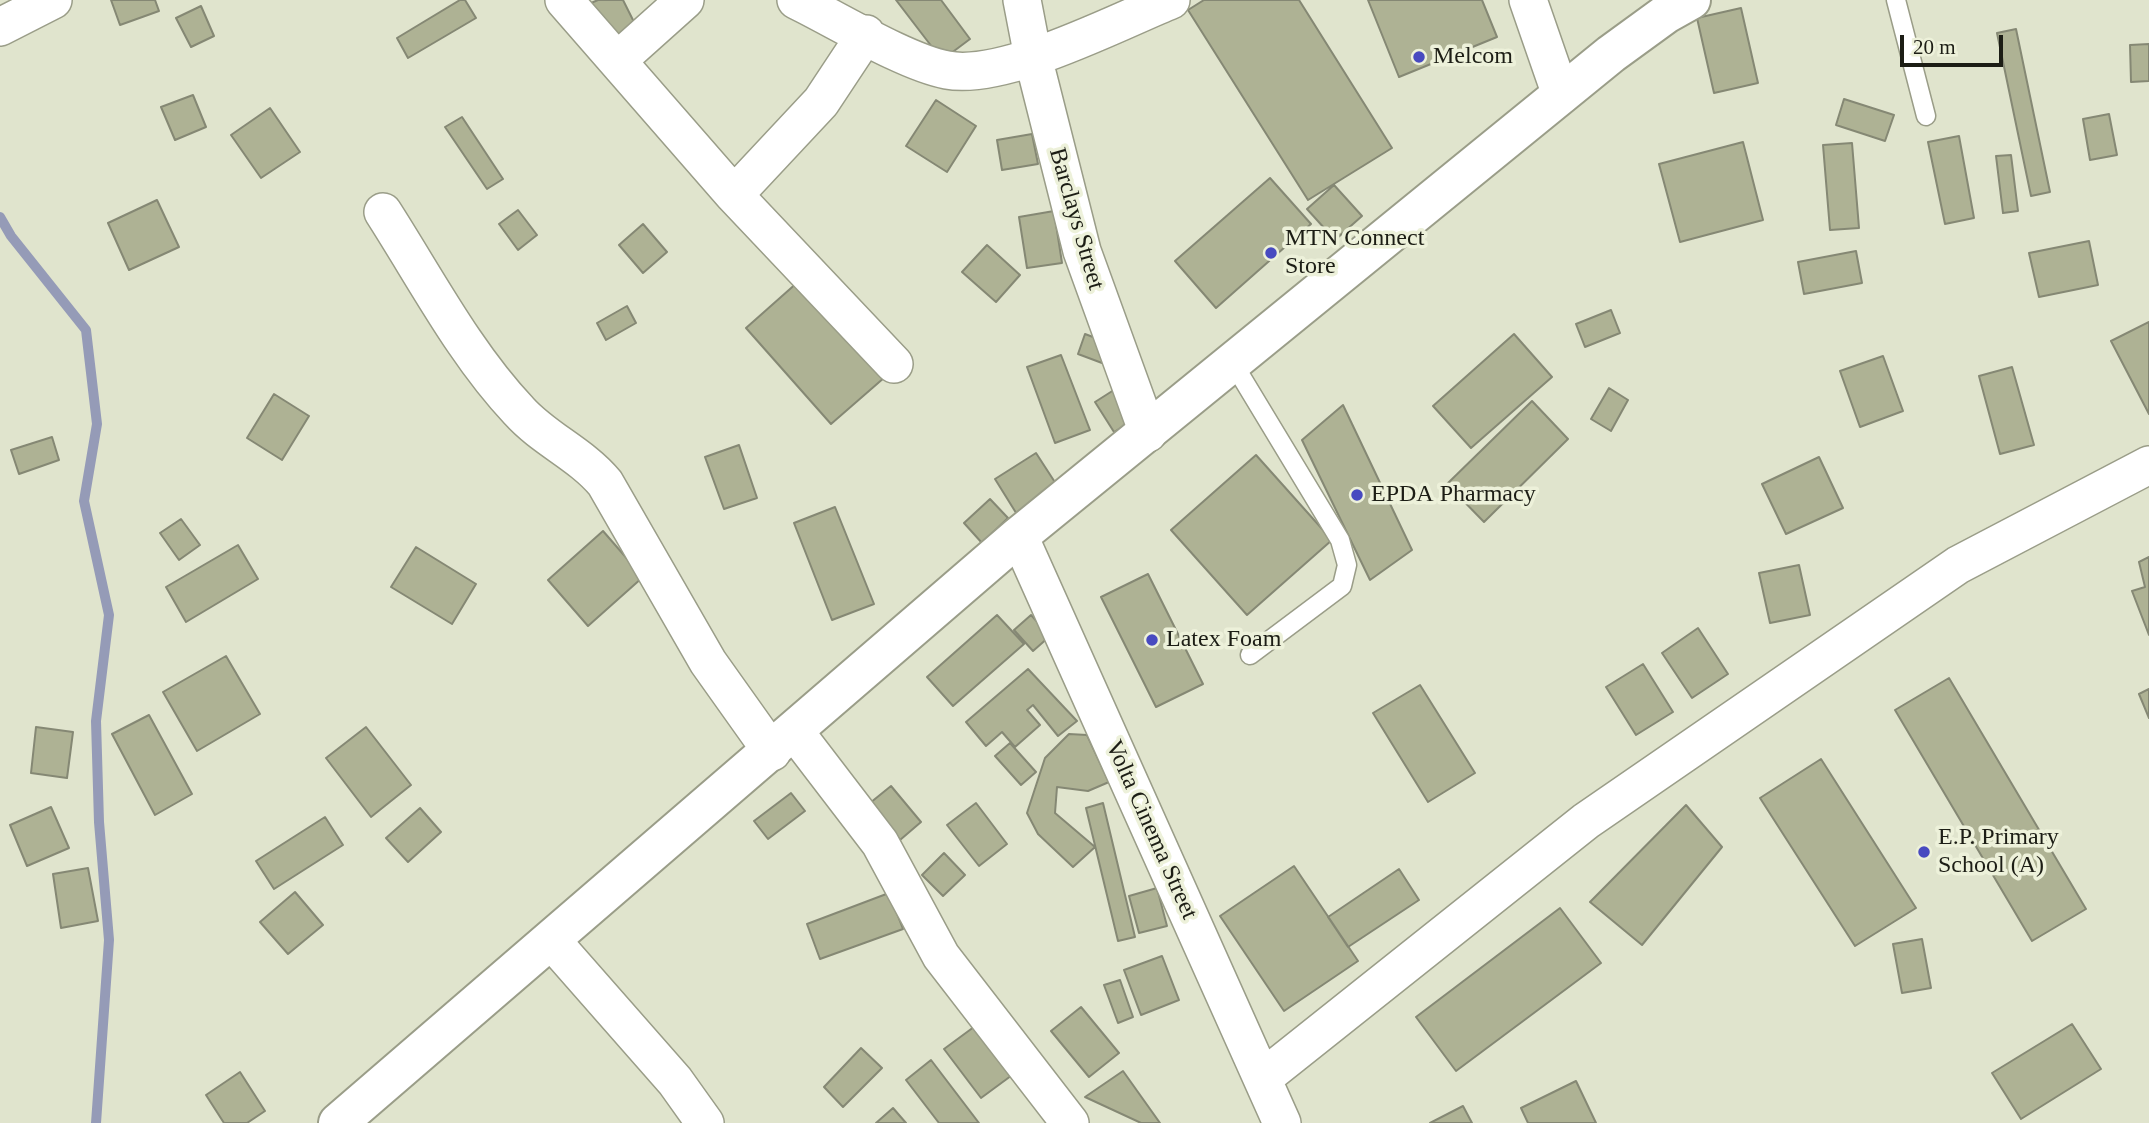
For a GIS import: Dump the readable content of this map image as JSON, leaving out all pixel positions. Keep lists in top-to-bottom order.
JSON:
{
  "streets": {
    "street": ["Barclays Street", "Volta Cinema Street"]
  },
  "places": [
    "Melcom",
    "MTN Connect Store",
    "EPDA Pharmacy",
    "Latex Foam",
    "E.P. Primary School (A)"
  ],
  "scale_bar": "20 m"
}
